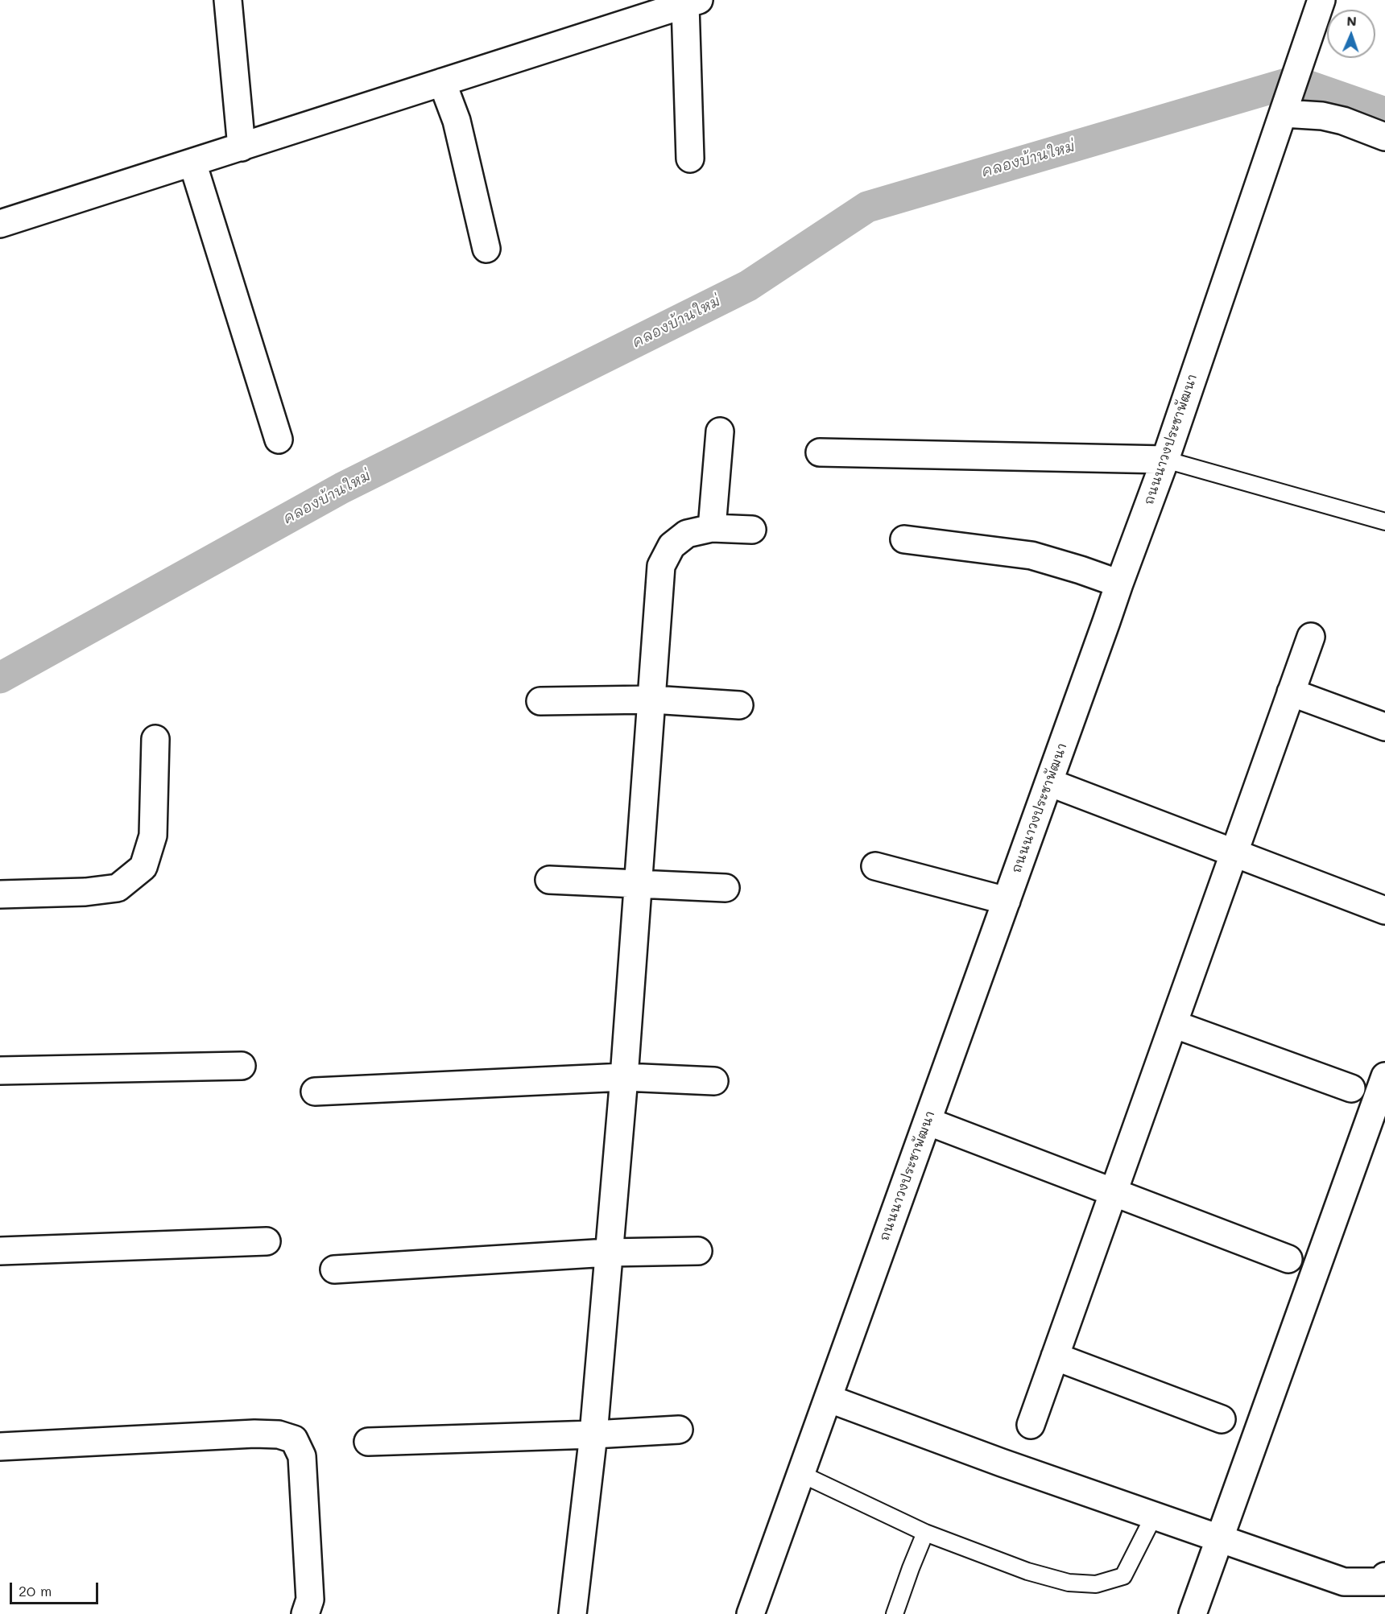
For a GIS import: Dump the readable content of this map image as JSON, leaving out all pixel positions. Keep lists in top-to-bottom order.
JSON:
{
  "streets": {
    "street": ["ถนนนาวงประชาพัฒนา"]
  },
  "water": ["คลองบ้านใหม่"],
  "scale_bar": "20 m",
  "north": "top"
}
